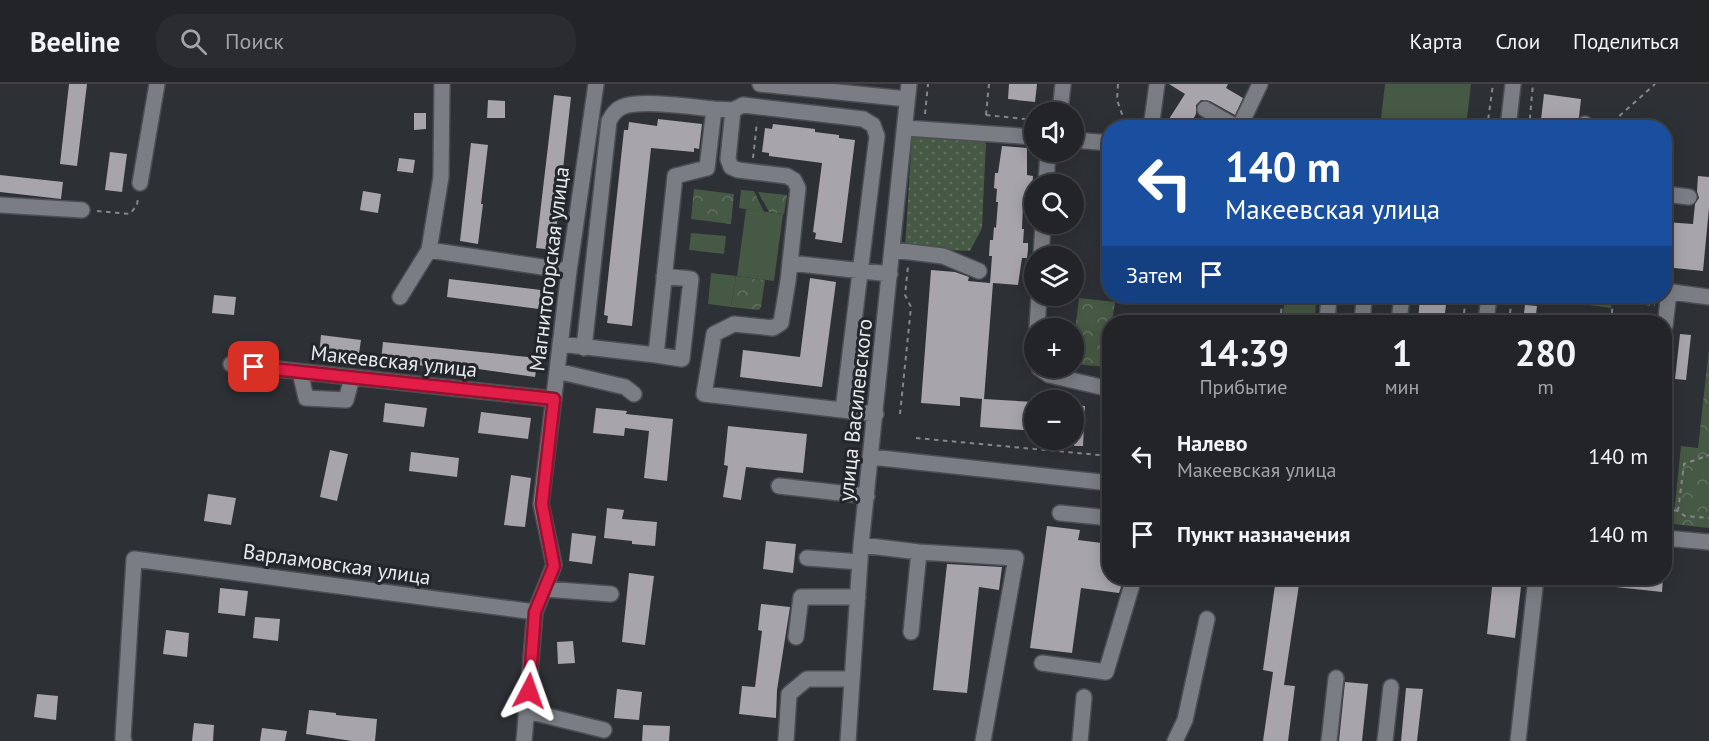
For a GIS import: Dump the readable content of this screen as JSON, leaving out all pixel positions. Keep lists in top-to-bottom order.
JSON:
{
  "streets": {
    "street": [
      "Магнитогорская улица",
      "Макеевская улица",
      "улица Василевского",
      "Варламовская улица"
    ]
  },
  "crossings": [
    ["Магнитогорская улица", "Макеевская улица"],
    ["Магнитогорская улица", "Варламовская улица"]
  ],
  "page": {
    "header": "Beeline",
    "search": "Поиск",
    "nav": ["Карта", "Слои", "Поделиться"],
    "map_buttons": ["+", "−"],
    "turn": ["140 m", "Макеевская улица"],
    "then": "Затем",
    "eta": [
      "14:39",
      "Прибытие",
      "1",
      "мин",
      "280",
      "m"
    ],
    "list": [
      {
        "name": "Налево",
        "note": "Макеевская улица",
        "value": "140 m"
      },
      {
        "name": "Пункт назначения",
        "value": "140 m"
      }
    ]
  }
}
